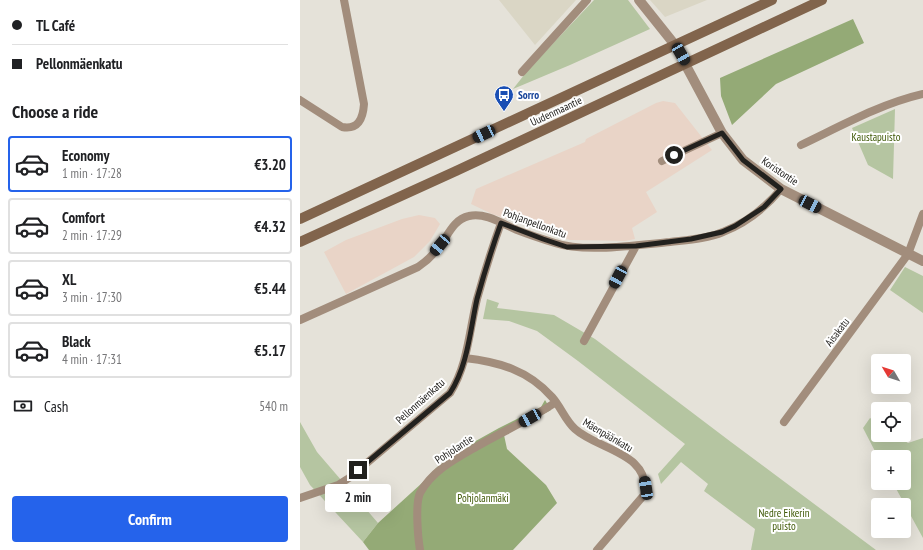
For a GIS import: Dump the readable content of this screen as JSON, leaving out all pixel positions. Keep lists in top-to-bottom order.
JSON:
{
  "streets": {
    "main road": ["Uudenmaantie"],
    "street": [
      "Koristontie",
      "Pohjanpellonkatu",
      "Aisakatu",
      "Pellonmäenkatu",
      "Mäenpäänkatu",
      "Pohjolantie"
    ]
  },
  "crossings": [
    ["Uudenmaantie", "Koristontie"],
    ["Koristontie", "Pohjanpellonkatu"],
    ["Koristontie", "Aisakatu"],
    ["Pohjanpellonkatu", "Pellonmäenkatu"],
    ["Pellonmäenkatu", "Mäenpäänkatu"],
    ["Mäenpäänkatu", "Pohjolantie"]
  ],
  "parks": ["Kaustapuisto", "Pohjolanmäki", "Nedre Eikerin puisto"],
  "places": {
    "bus stop": ["Sorro"]
  },
  "north": "top left",
  "page": {
    "banner": ["TL Café", "Pellonmäenkatu"],
    "heading": "Choose a ride",
    "list": [
      {
        "name": "Economy",
        "note": "1 min · 17:28",
        "value": "€3.20"
      },
      {
        "name": "Comfort",
        "note": "2 min · 17:29",
        "value": "€4.32"
      },
      {
        "name": "XL",
        "note": "3 min · 17:30",
        "value": "€5.44"
      },
      {
        "name": "Black",
        "note": "4 min · 17:31",
        "value": "€5.17"
      }
    ],
    "map_buttons": ["+", "−"],
    "pay": ["Cash", "540 m"],
    "bubble": "2 min",
    "buttons": "Confirm"
  }
}
